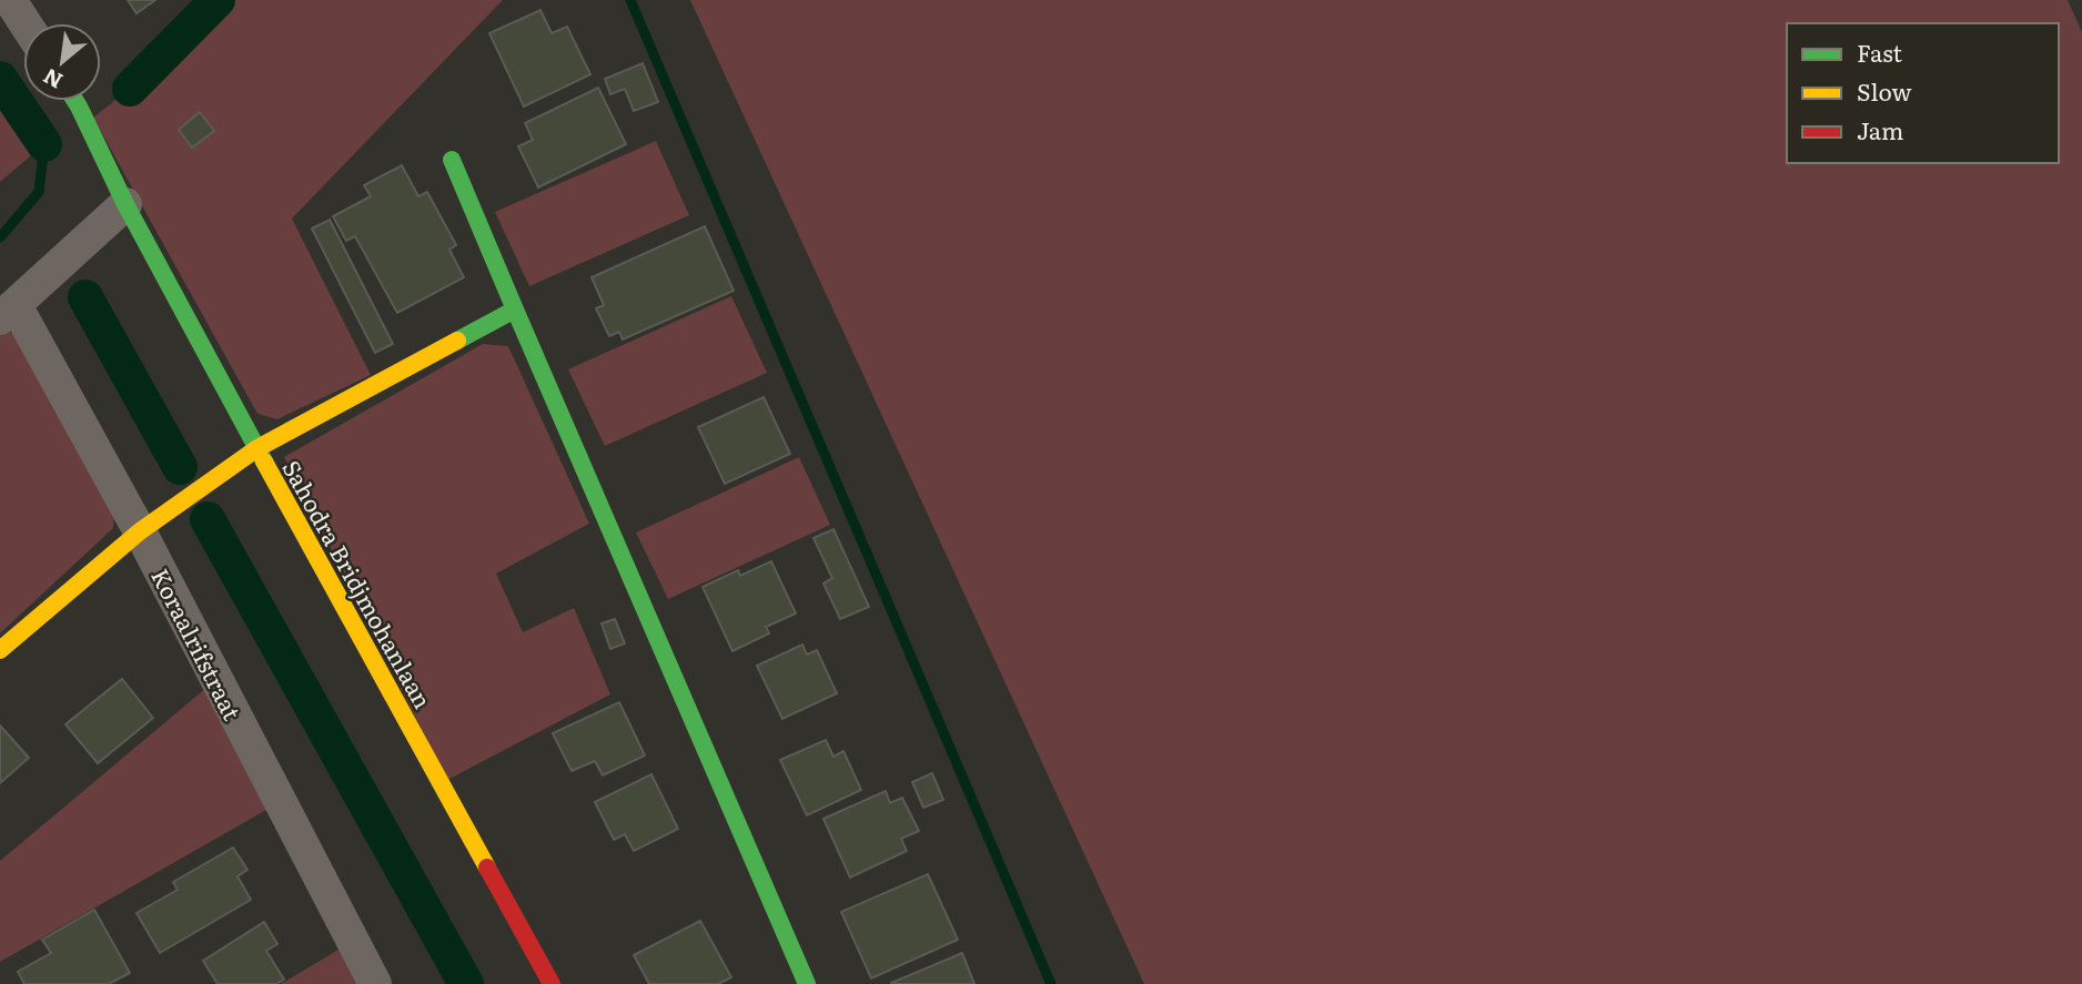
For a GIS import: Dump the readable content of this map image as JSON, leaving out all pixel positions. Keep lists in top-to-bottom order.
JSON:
{
  "streets": {
    "street": ["Sahodra Bridjmohanlaan", "Koraalrifstraat"]
  },
  "legend": ["Fast", "Slow", "Jam"],
  "north": "bottom left"
}
